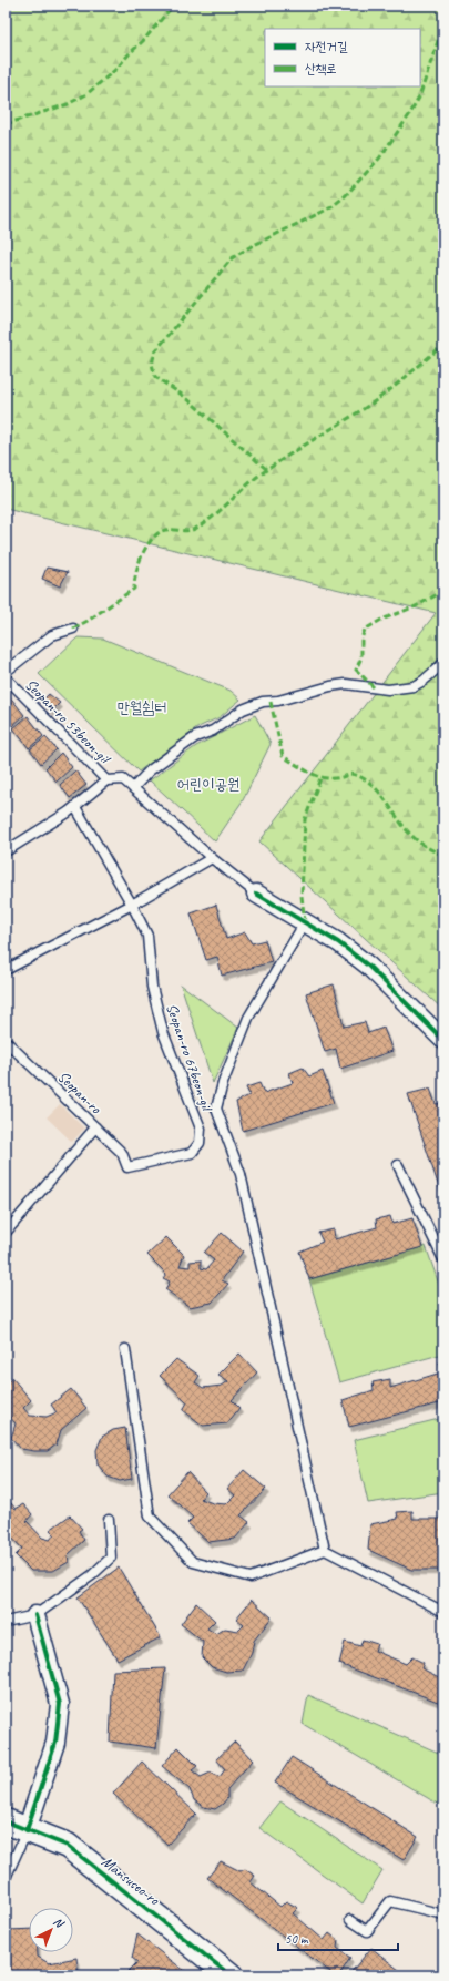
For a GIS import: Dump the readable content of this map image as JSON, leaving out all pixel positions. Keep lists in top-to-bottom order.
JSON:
{
  "streets": {
    "street": ["Mansuseo-ro"],
    "lane": ["Seopan-ro 53beon-gil", "Seopan-ro 67beon-gil", "Seopan-ro"]
  },
  "crossings": [
    ["Seopan-ro 67beon-gil", "Seopan-ro"]
  ],
  "parks": ["만월쉼터", "어린이공원"],
  "legend": ["자전거길", "산책로"],
  "scale_bar": "50 m",
  "north": "top right"
}
